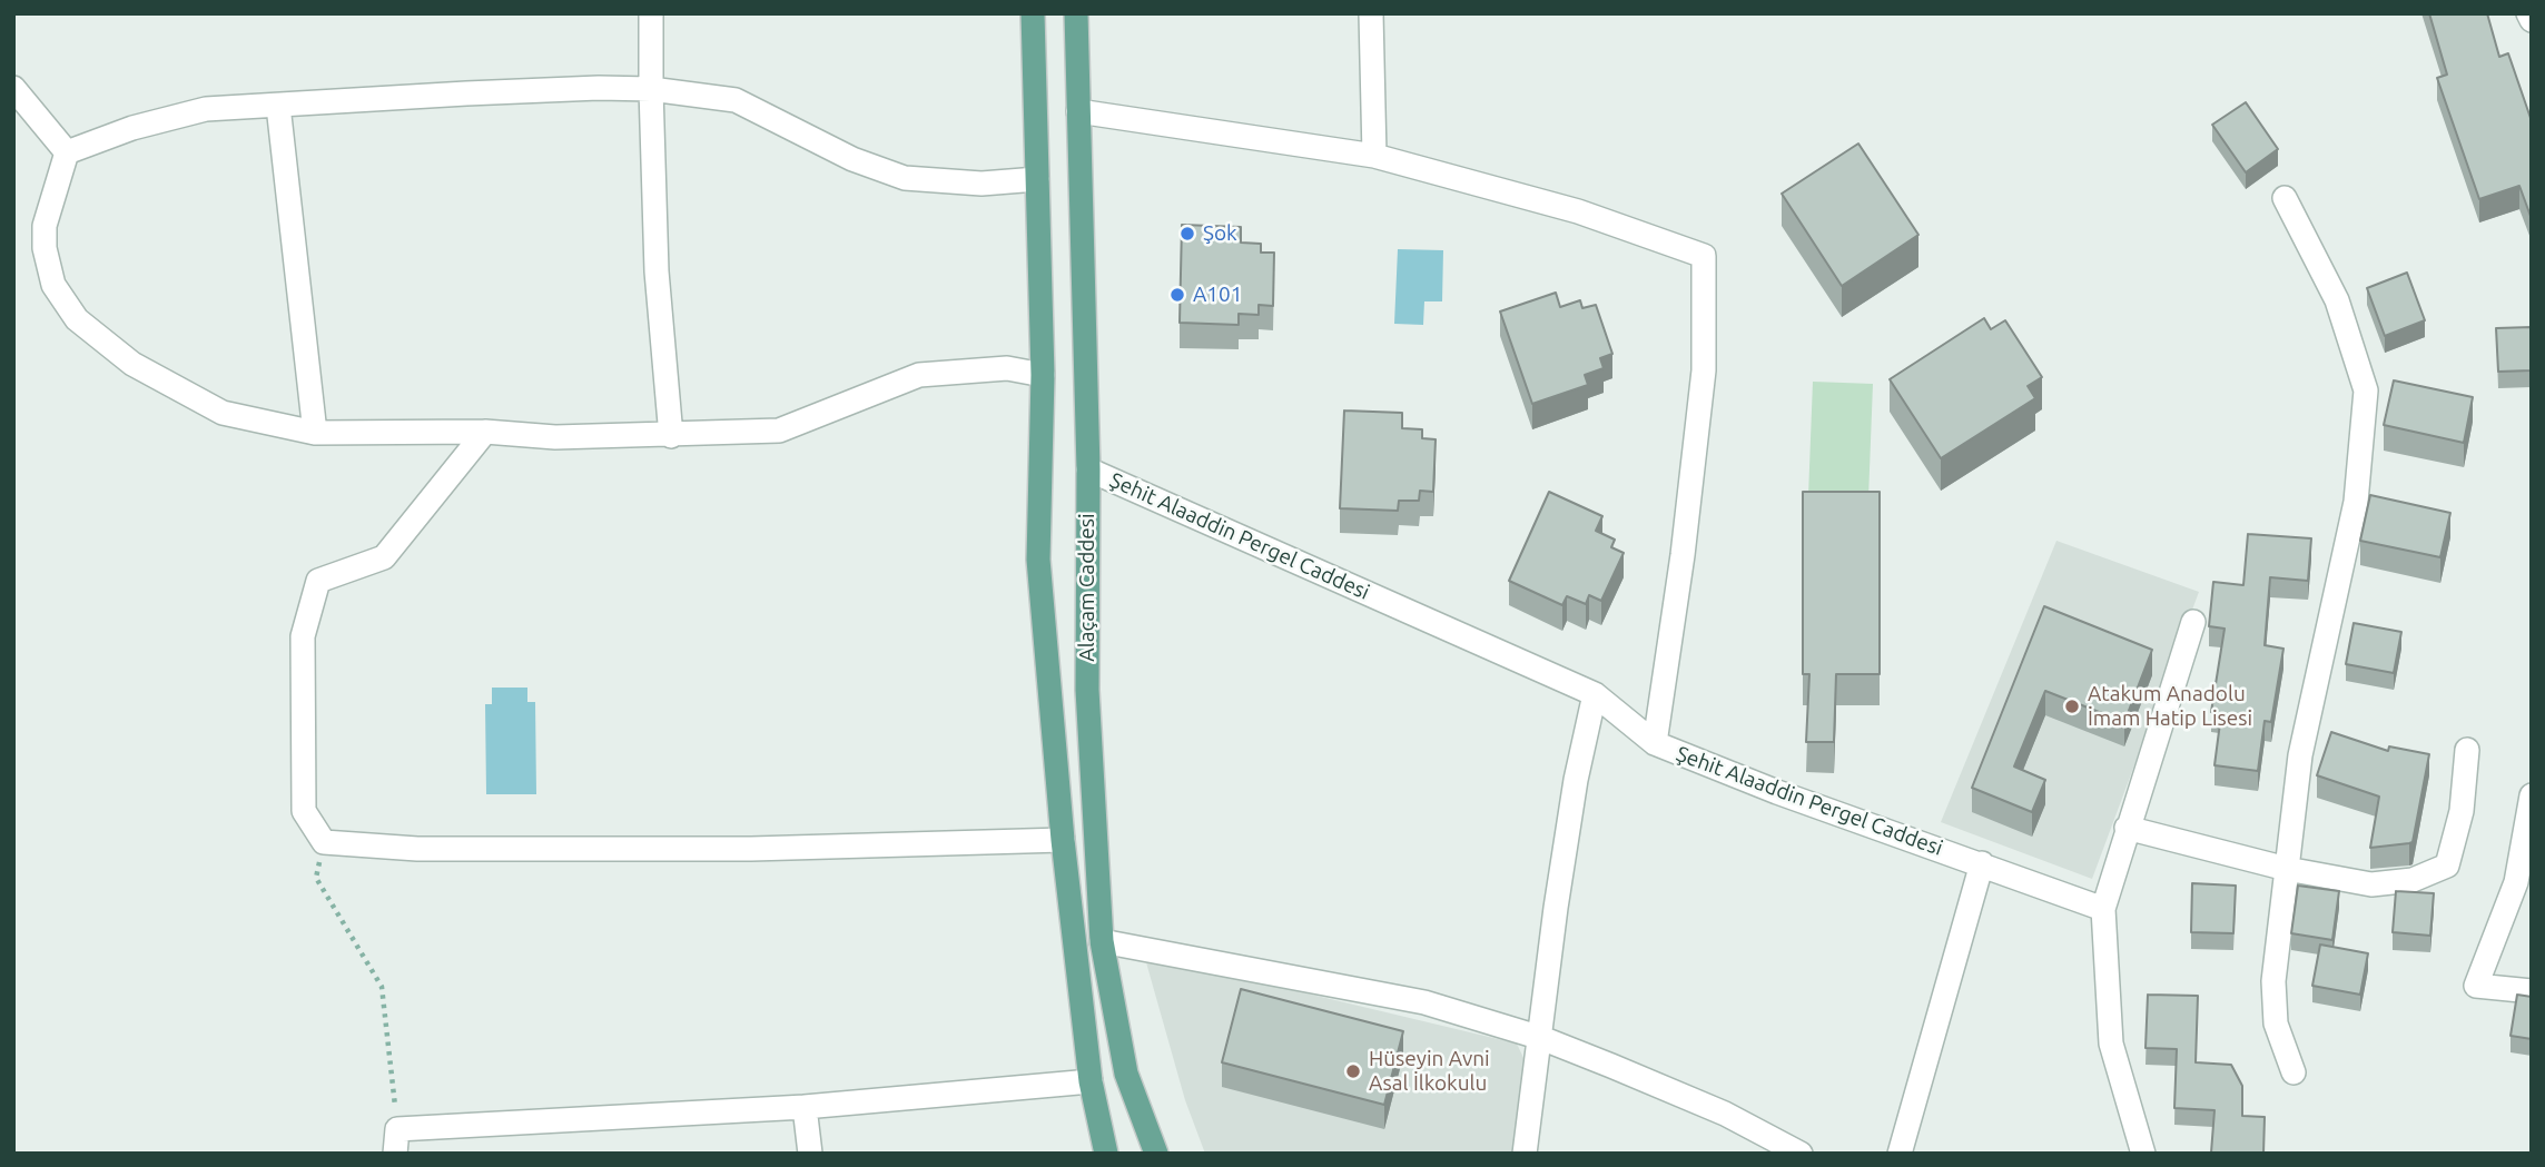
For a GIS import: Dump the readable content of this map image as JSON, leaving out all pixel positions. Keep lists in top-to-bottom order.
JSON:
{
  "streets": {
    "main road": ["Alaçam Caddesi"],
    "street": ["Şehit Alaaddin Pergel Caddesi"]
  },
  "crossings": [
    ["Şehit Alaaddin Pergel Caddesi", "Alaçam Caddesi"]
  ],
  "places": [
    "Şok",
    "A101",
    "Atakum Anadolu İmam Hatip Lisesi",
    "Hüseyin Avni Asal İlkokulu"
  ]
}
